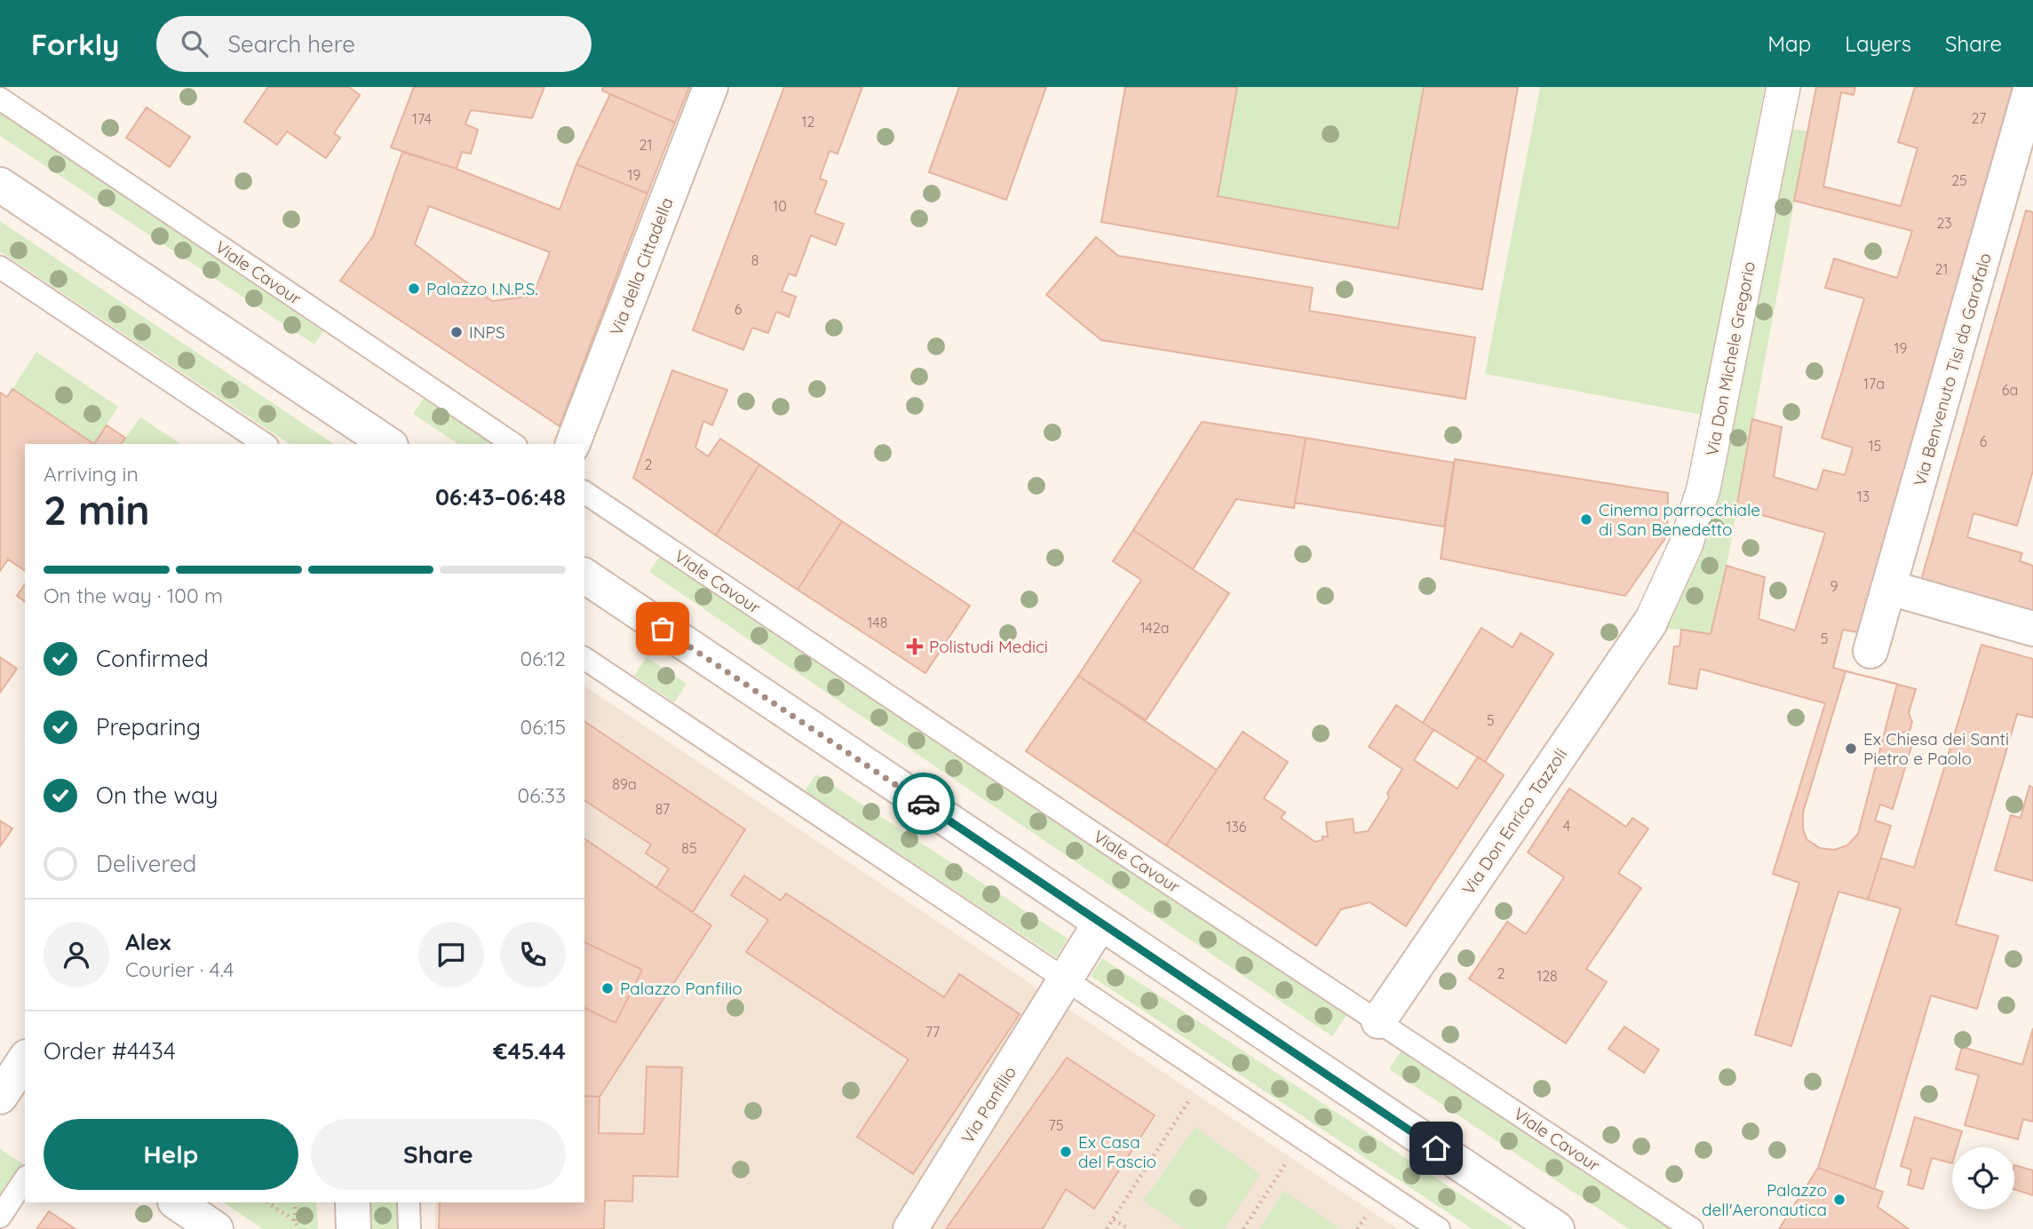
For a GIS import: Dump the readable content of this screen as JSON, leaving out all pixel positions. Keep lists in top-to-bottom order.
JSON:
{
  "streets": {
    "street": [
      "Via della Cittadella",
      "Via Don Michele Gregorio",
      "Via Benvenuto Tisi da Garofalo",
      "Via Don Enrico Tazzoli",
      "Via Panfilio"
    ],
    "lane": ["Viale Cavour"]
  },
  "crossings": [
    ["Viale Cavour", "Via Don Enrico Tazzoli"],
    ["Via Don Michele Gregorio", "Via Don Enrico Tazzoli"]
  ],
  "places": {
    "other": [
      "Palazzo I.N.P.S.",
      "INPS",
      "Cinema parrocchiale di San Benedetto",
      "Ex Chiesa dei Santi Pietro e Paolo",
      "Palazzo Panfilio",
      "Ex Casa del Fascio",
      "Palazzo dell'Aeronautica"
    ],
    "health": ["Polistudi Medici"]
  },
  "house_numbers": [
    "27",
    "174",
    "12",
    "21",
    "19",
    "25",
    "10",
    "23",
    "8",
    "21",
    "6",
    "19",
    "17a",
    "6a",
    "6",
    "15",
    "2",
    "13",
    "9",
    "148",
    "142a",
    "5",
    "5",
    "89a",
    "87",
    "4",
    "136",
    "85",
    "2",
    "128",
    "77",
    "75"
  ],
  "page": {
    "header": "Forkly",
    "search": "Search here",
    "nav": ["Map", "Layers", "Share"],
    "heading": ["2 min", "Arriving in", "06:43–06:48"],
    "panel": [
      "Alex",
      "Courier · 4.4",
      "Order #4434",
      "€45.44"
    ],
    "bar": "On the way · 100 m",
    "list": [
      ["Confirmed", "06:12"],
      ["Preparing", "06:15"],
      ["On the way", "06:33"],
      "Delivered"
    ],
    "buttons": ["Help", "Share"]
  }
}
